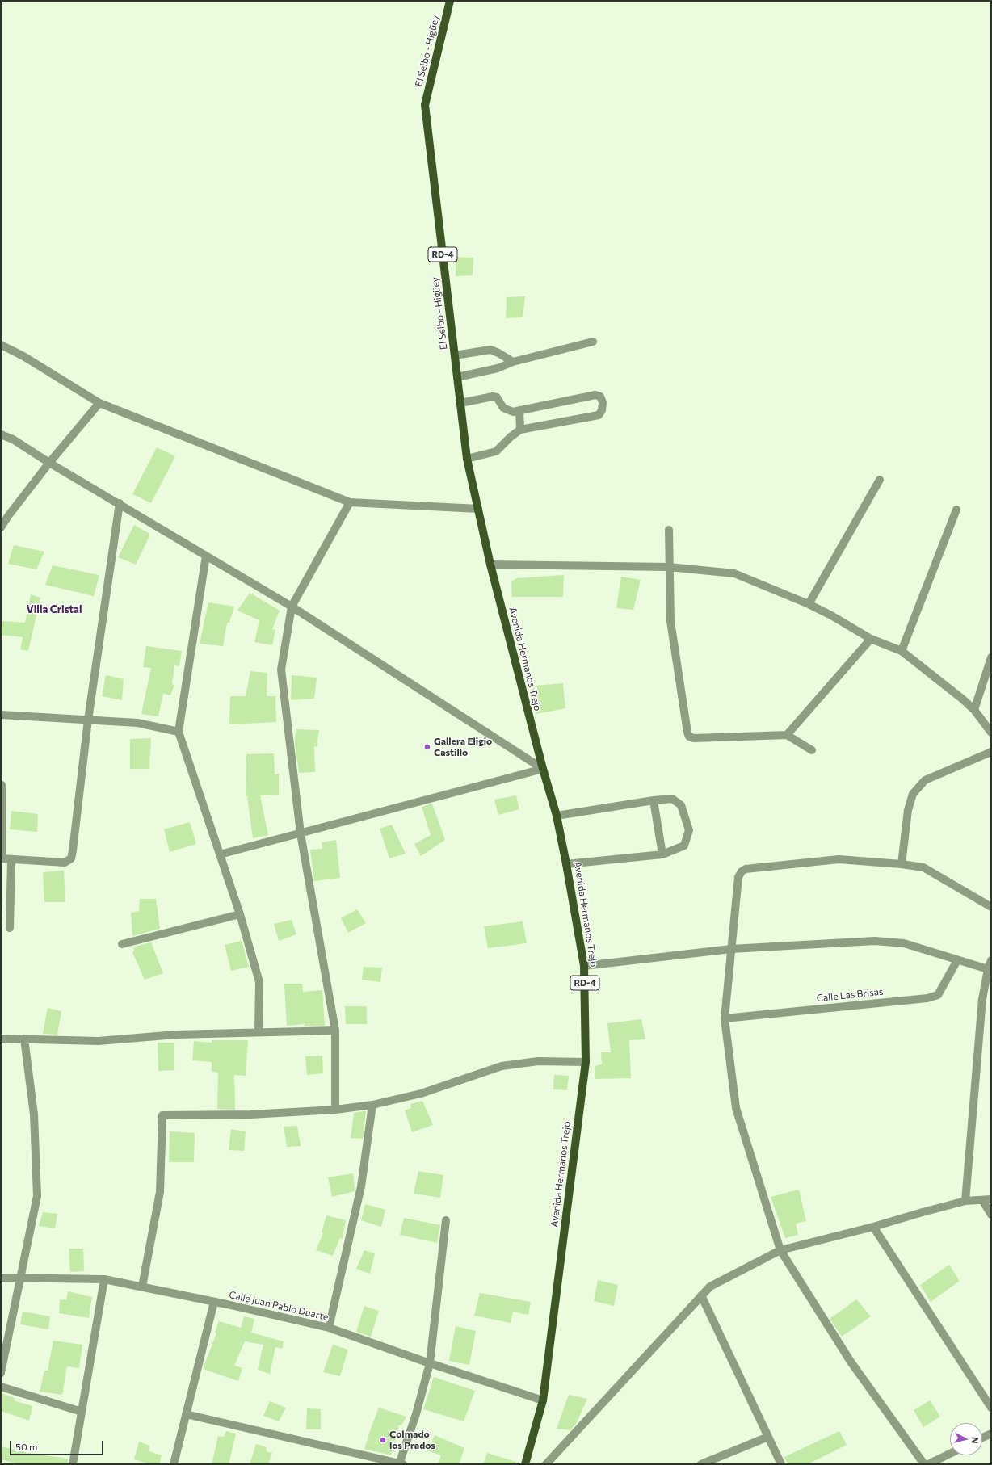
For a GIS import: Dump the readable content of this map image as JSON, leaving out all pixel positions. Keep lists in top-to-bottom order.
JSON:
{
  "streets": {
    "main road": ["El Seibo - Higüey", "RD-4", "Avenida Hermanos Trejo"],
    "street": ["Calle Las Brisas", "Calle Juan Pablo Duarte"]
  },
  "crossings": [
    ["El Seibo - Higüey", "Avenida Hermanos Trejo"],
    ["Avenida Hermanos Trejo", "Calle Juan Pablo Duarte"]
  ],
  "districts": ["Villa Cristal"],
  "places": ["Gallera Eligio Castillo", "Colmado los Prados"],
  "scale_bar": "50 m",
  "north": "right"
}
